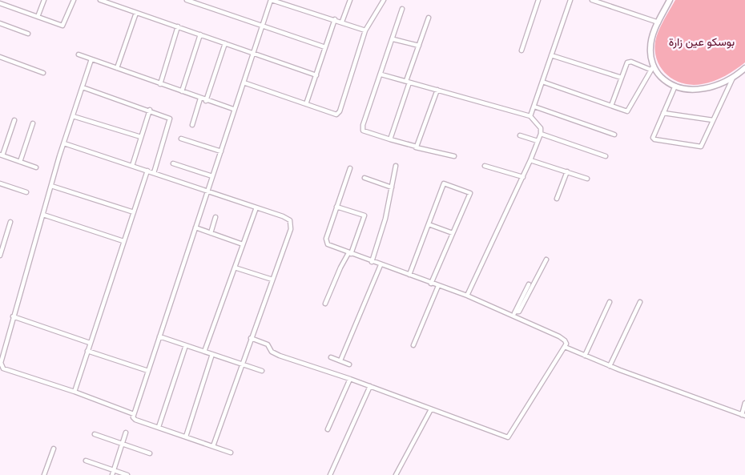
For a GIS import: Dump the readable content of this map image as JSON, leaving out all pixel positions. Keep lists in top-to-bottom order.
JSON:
{
  "parks": ["بوسكو عين زارة"]
}
